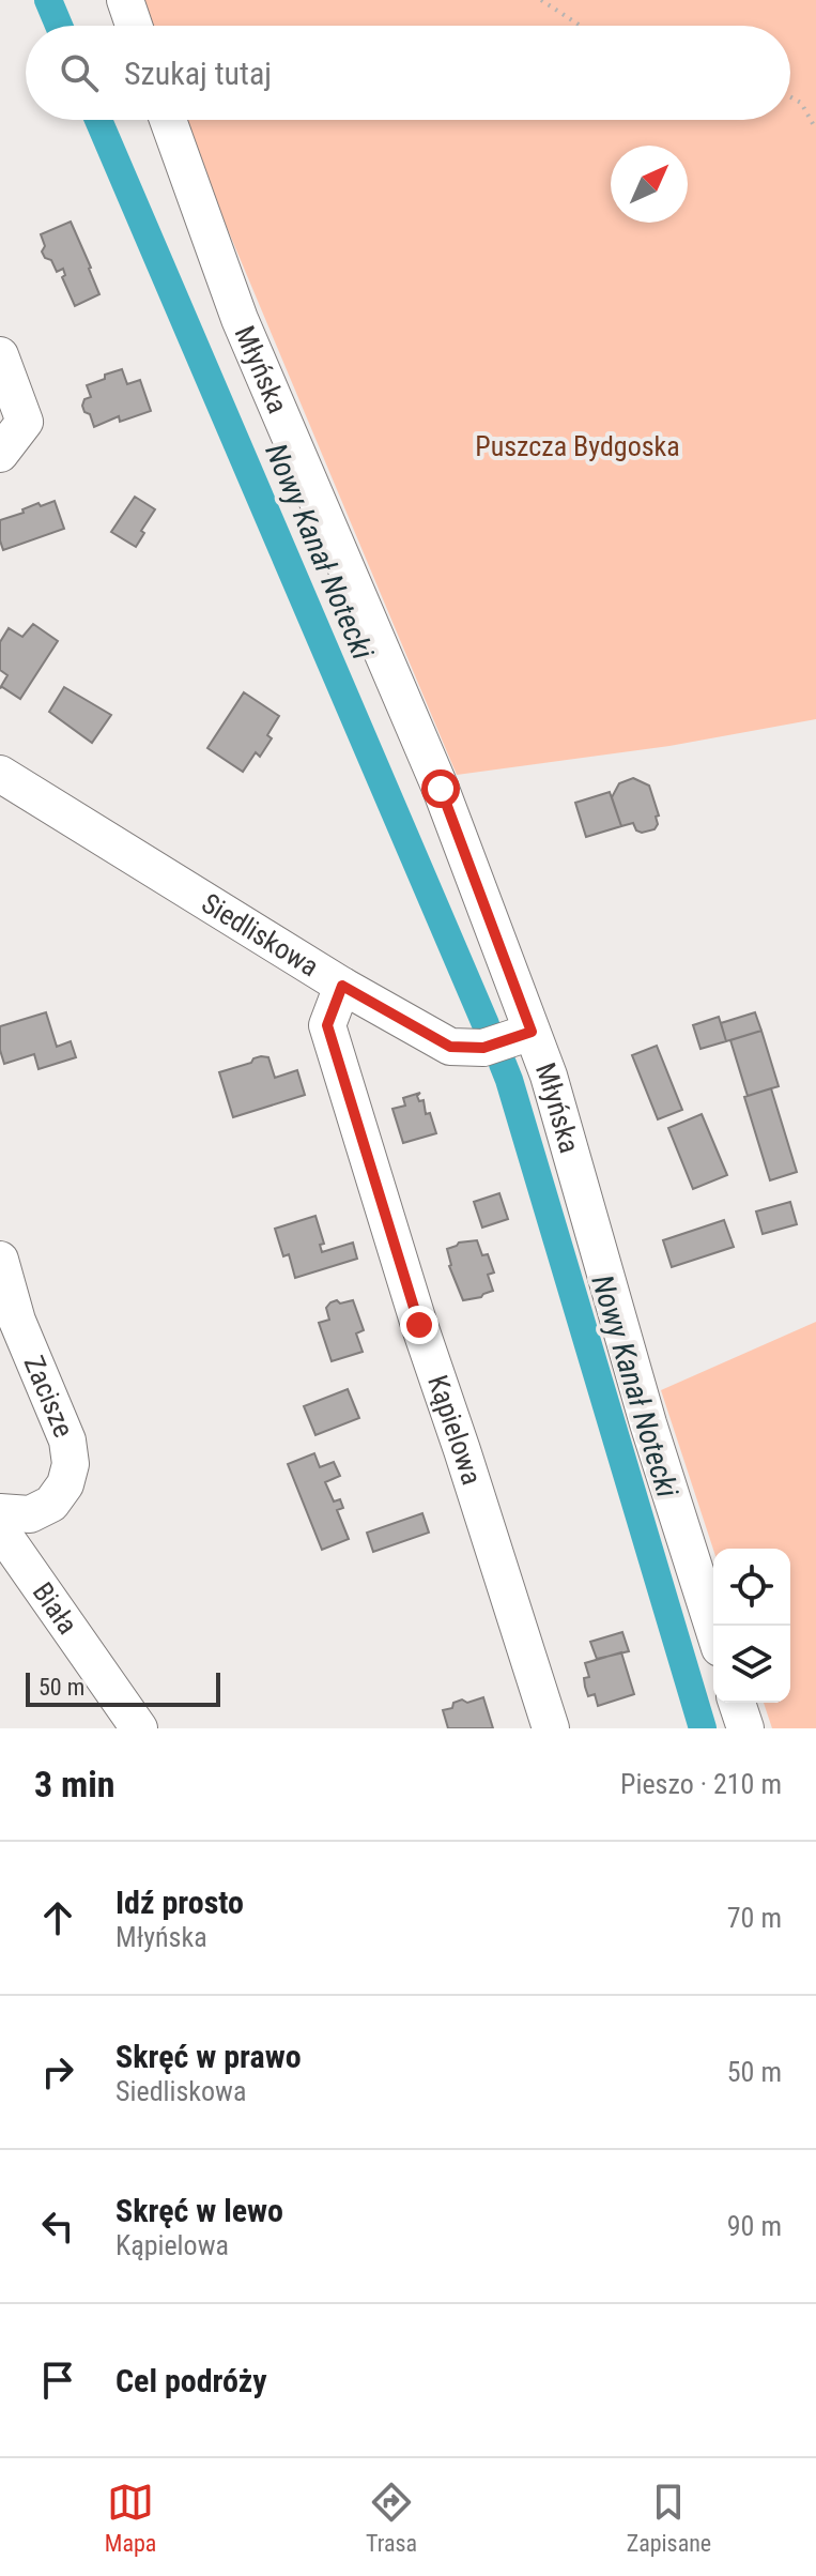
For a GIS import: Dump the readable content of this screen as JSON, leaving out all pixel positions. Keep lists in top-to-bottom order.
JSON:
{
  "streets": {
    "street": [
      "Młyńska",
      "Siedliskowa",
      "Zacisze",
      "Kąpielowa",
      "Biała"
    ]
  },
  "crossings": [
    ["Młyńska", "Siedliskowa"],
    ["Siedliskowa", "Kąpielowa"]
  ],
  "water": ["Nowy Kanał Notecki"],
  "parks": ["Puszcza Bydgoska"],
  "scale_bar": "50 m",
  "north": "top right",
  "page": {
    "search": "Szukaj tutaj",
    "scale": "50 m",
    "heading": ["3 min", "Pieszo · 210 m"],
    "list": [
      ["Idź prosto", "Młyńska", "70 m"],
      ["Skręć w prawo", "Siedliskowa", "50 m"],
      ["Skręć w lewo", "Kąpielowa", "90 m"],
      "Cel podróży"
    ],
    "nav": ["Mapa", "Trasa", "Zapisane"]
  }
}
